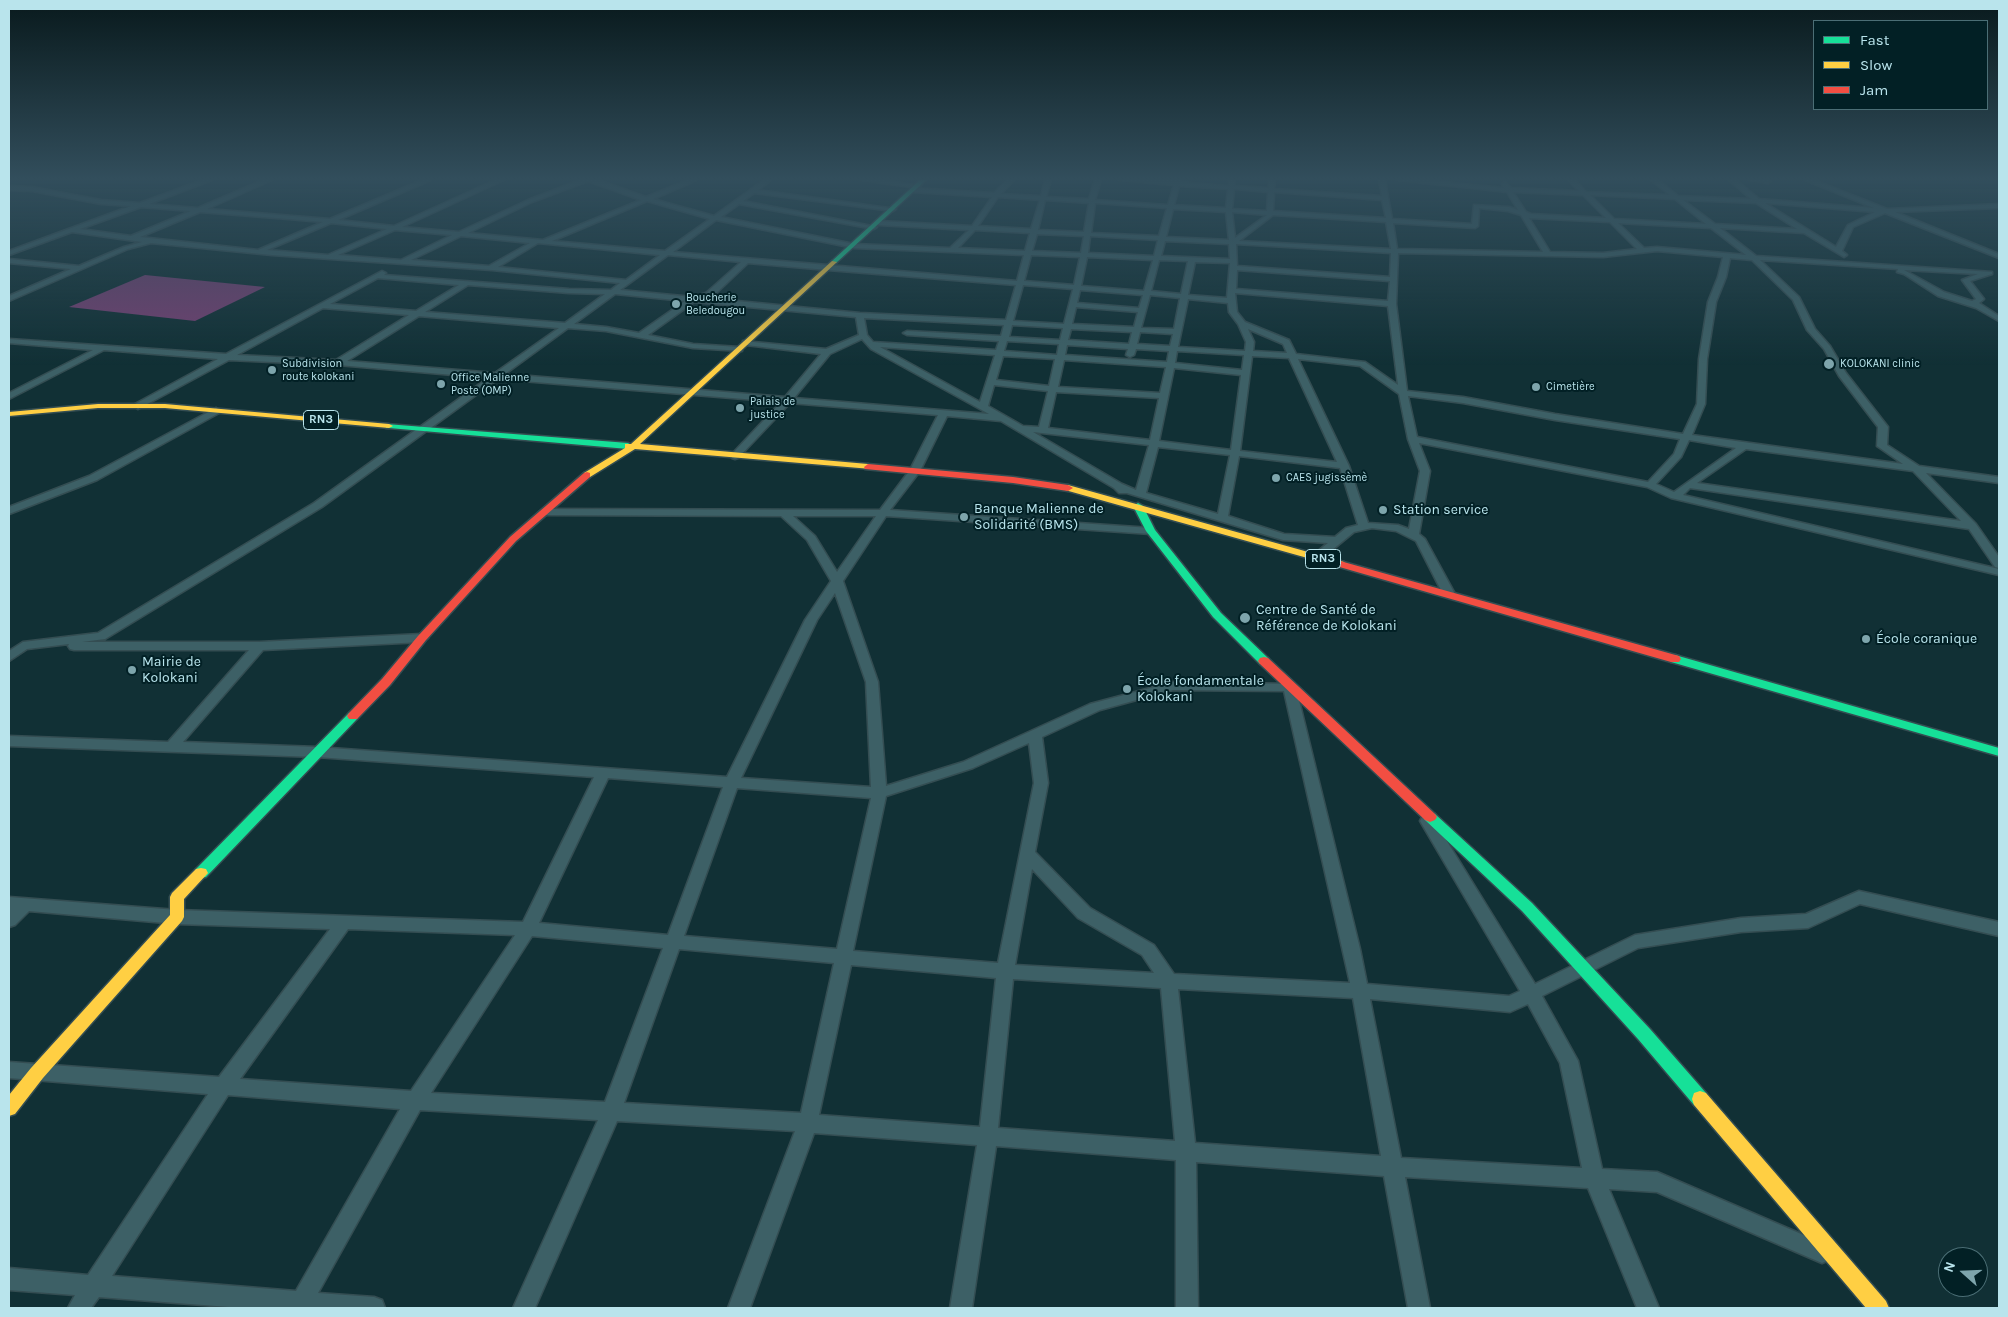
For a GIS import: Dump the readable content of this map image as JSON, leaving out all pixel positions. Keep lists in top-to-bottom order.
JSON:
{
  "streets": {
    "main road": ["RN3"]
  },
  "places": [
    "Boucherie Beledougou",
    "KOLOKANI clinic",
    "Subdivision route kolokani",
    "Office Malienne Poste (OMP)",
    "Cimetière",
    "Palais de justice",
    "CAES jugissèmè",
    "Station service",
    "Banque Malienne de Solidarité (BMS)",
    "Centre de Santé de Référence de Kolokani",
    "École coranique",
    "Mairie de Kolokani",
    "École fondamentale Kolokani"
  ],
  "legend": ["Fast", "Slow", "Jam"],
  "north": "left"
}
